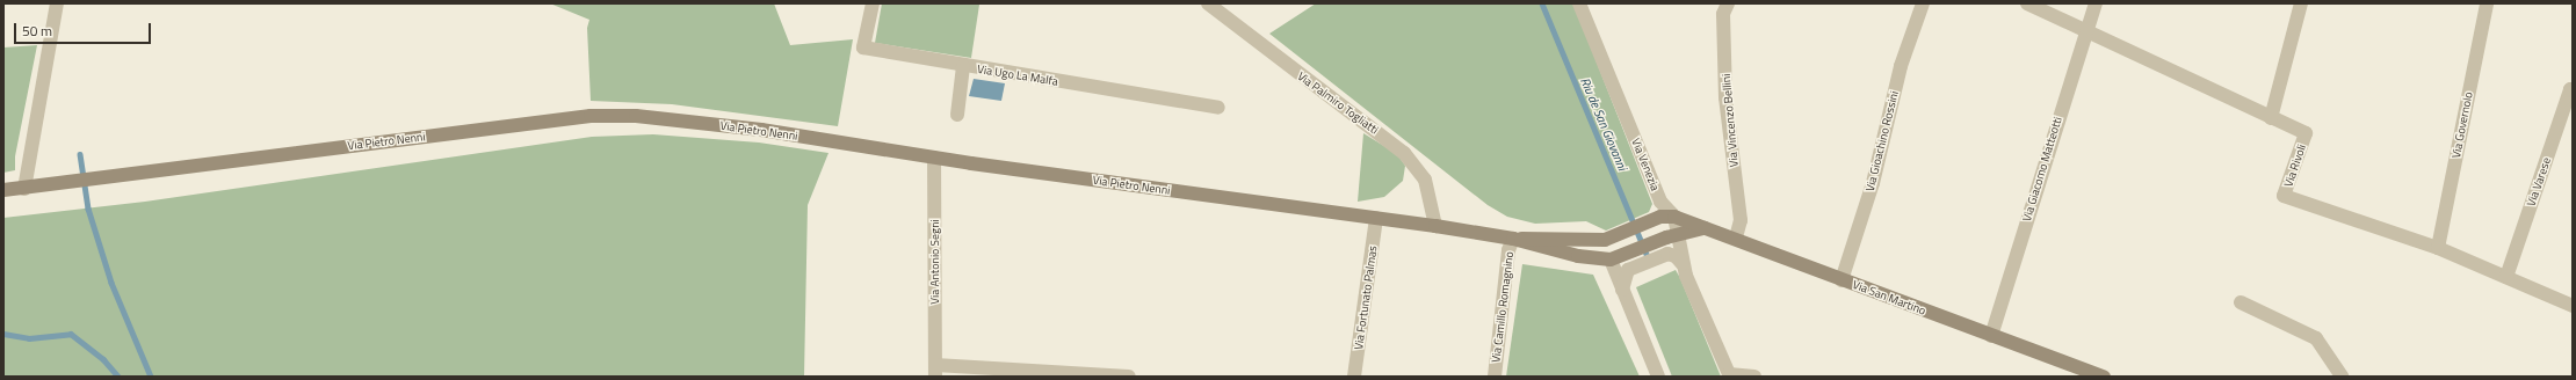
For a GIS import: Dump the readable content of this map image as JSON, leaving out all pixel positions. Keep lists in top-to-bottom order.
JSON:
{
  "streets": {
    "street": [
      "Via Ugo La Malfa",
      "Via Palmiro Togliatti",
      "Via Vincenzo Bellini",
      "Via Governolo",
      "Via Pietro Nenni",
      "Via Gioachino Rossini",
      "Via Venezia",
      "Via Rivoli",
      "Via Giacomo Matteotti",
      "Via Varese",
      "Via Antonio Segni",
      "Via Fortunato Palmas",
      "Via San Martino",
      "Via Camillo Romagnino"
    ]
  },
  "crossings": [
    ["Via Palmiro Togliatti", "Via Pietro Nenni"],
    ["Via Vincenzo Bellini", "Via San Martino"],
    ["Via Governolo", "Via Rivoli"],
    ["Via Pietro Nenni", "Via Venezia"],
    ["Via Pietro Nenni", "Via Antonio Segni"],
    ["Via Pietro Nenni", "Via Fortunato Palmas"],
    ["Via Pietro Nenni", "Via San Martino"],
    ["Via Pietro Nenni", "Via Camillo Romagnino"],
    ["Via Gioachino Rossini", "Via San Martino"],
    ["Via Venezia", "Via San Martino"],
    ["Via Rivoli", "Via Giacomo Matteotti"],
    ["Via Rivoli", "Via Varese"],
    ["Via Giacomo Matteotti", "Via San Martino"]
  ],
  "water": ["Riu de San Giovanni"],
  "scale_bar": "50 m"
}
